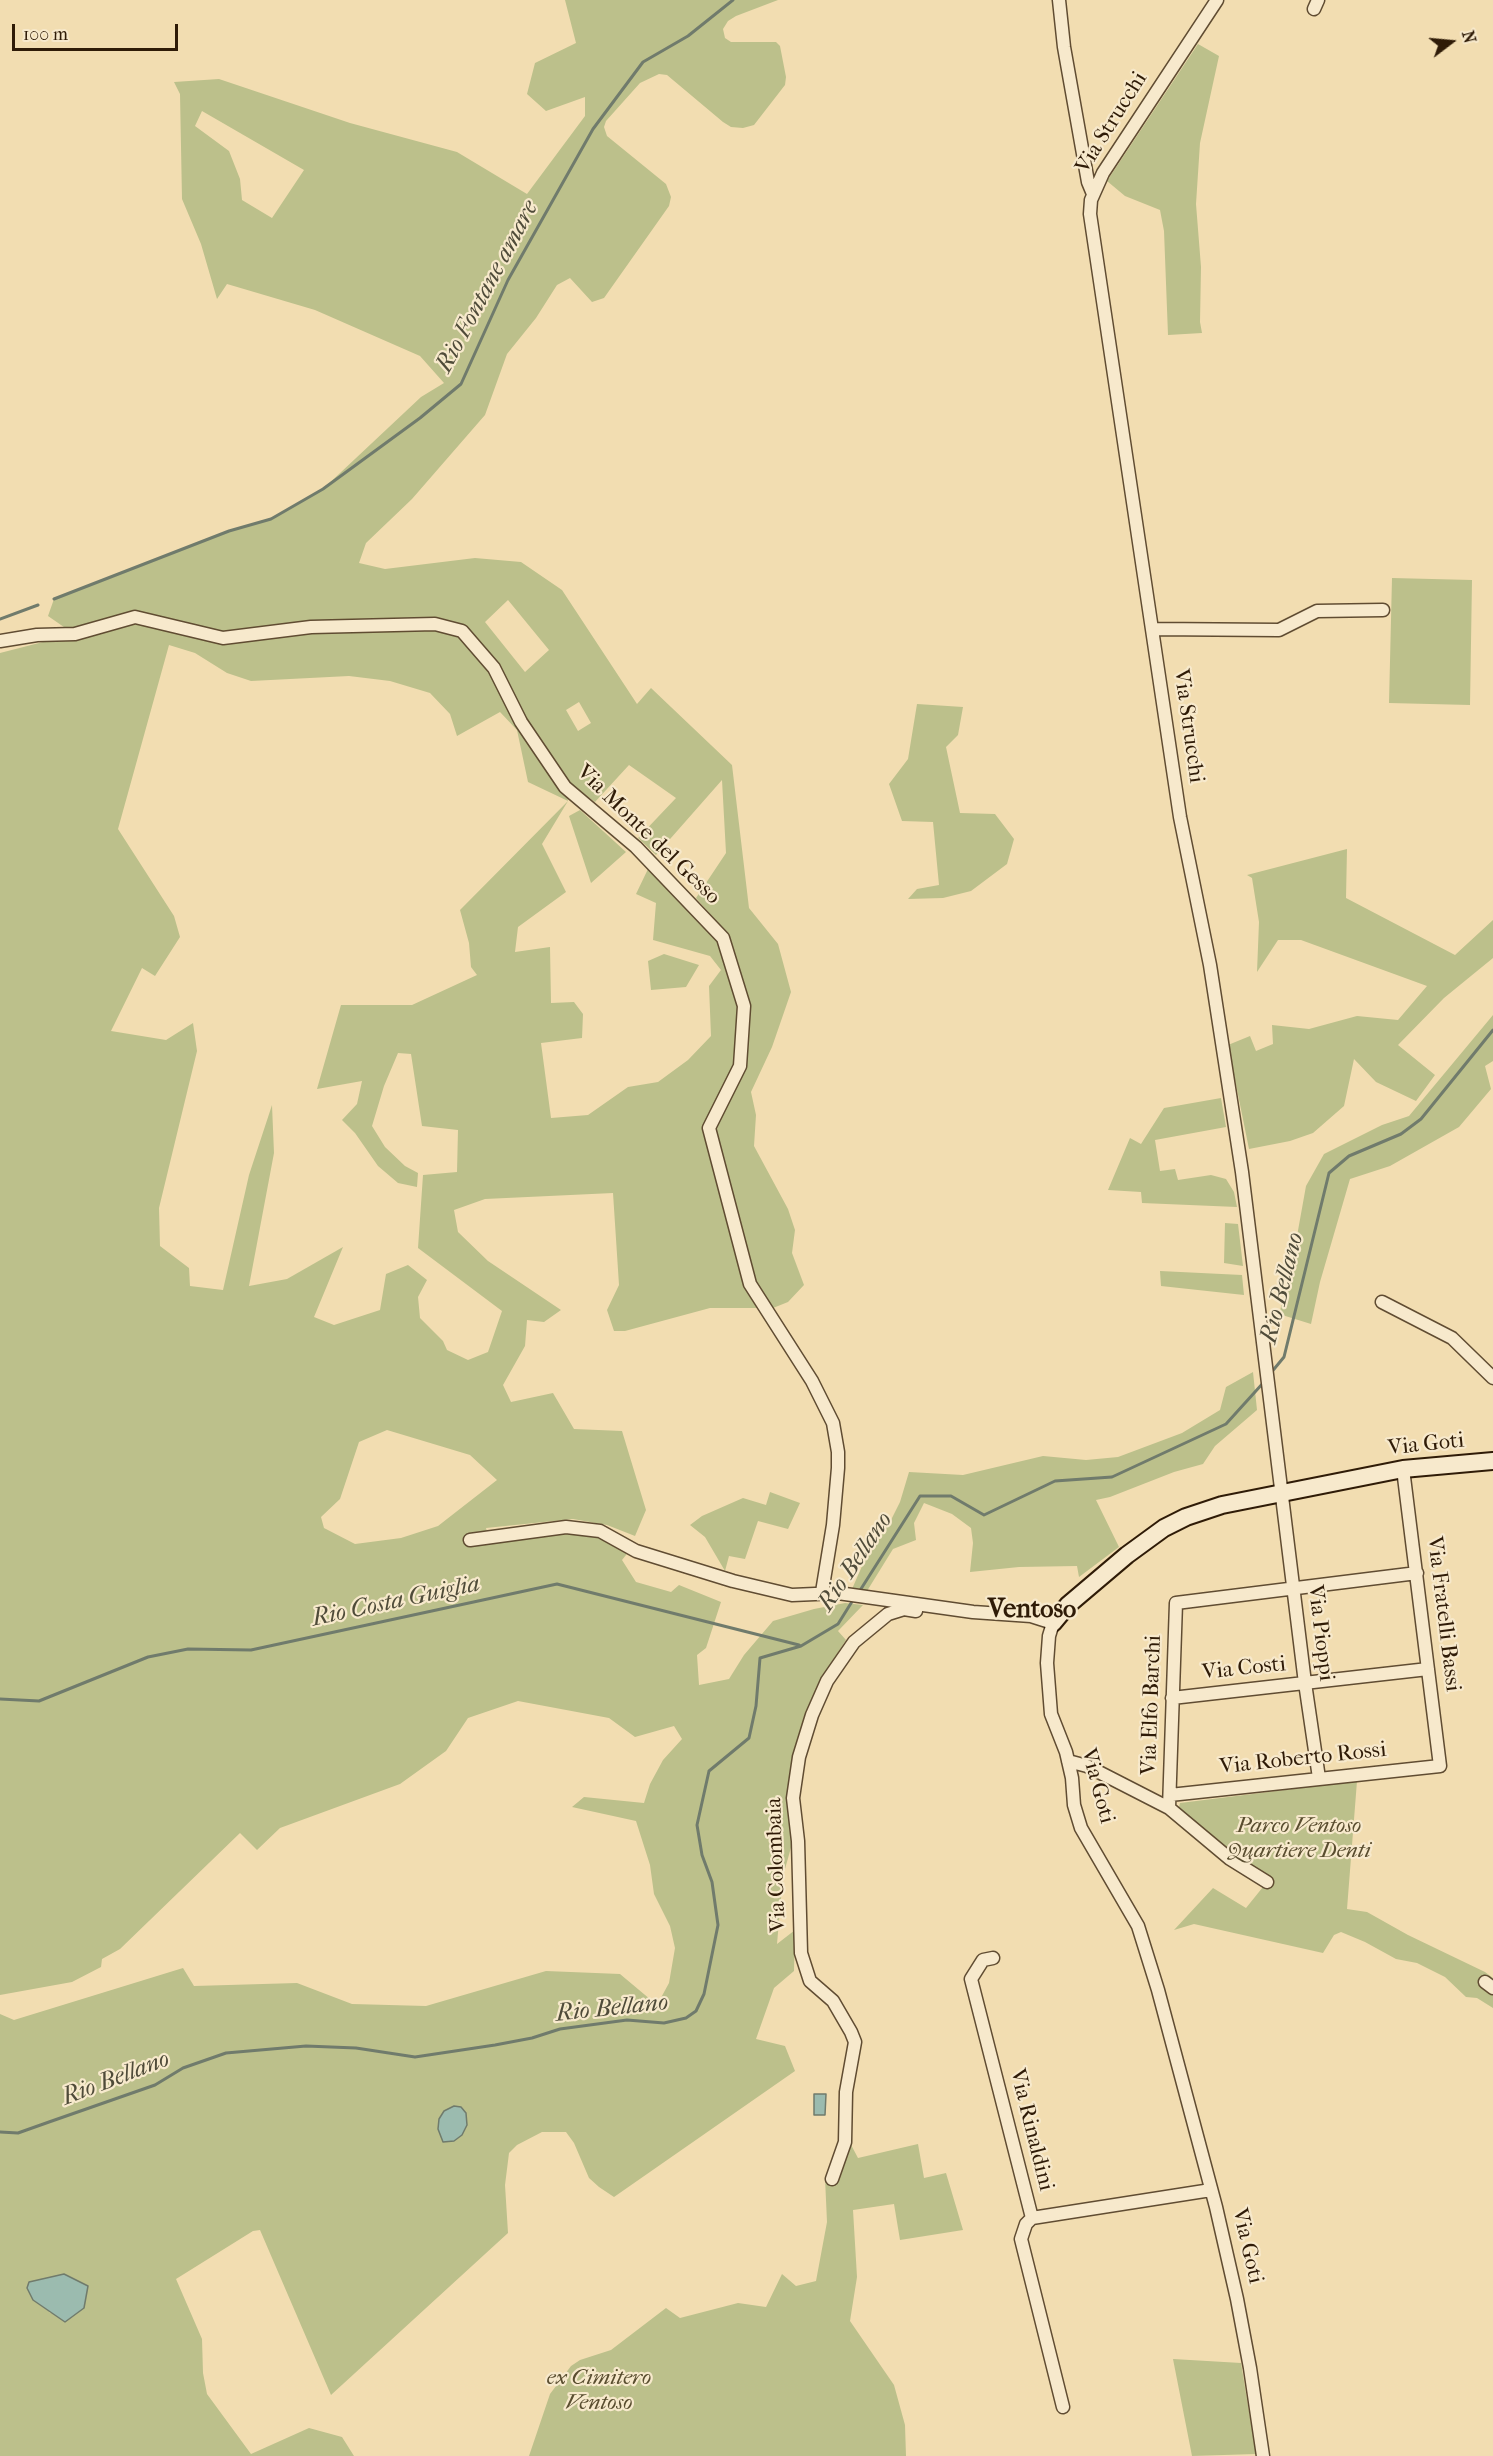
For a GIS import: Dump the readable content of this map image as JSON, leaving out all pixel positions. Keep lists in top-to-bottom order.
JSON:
{
  "streets": {
    "street": [
      "Via Strucchi",
      "Via Monte del Gesso",
      "Via Goti",
      "Via Fratelli Bassi",
      "Via Pioppi",
      "Via Costi",
      "Via Elfo Barchi",
      "Via Roberto Rossi",
      "Via Colombaia",
      "Via Rinaldini"
    ]
  },
  "crossings": [
    ["Via Strucchi", "Via Goti"],
    ["Via Strucchi", "Via Pioppi"],
    ["Via Monte del Gesso", "Via Colombaia"],
    ["Via Goti", "Via Fratelli Bassi"],
    ["Via Goti", "Via Pioppi"],
    ["Via Goti", "Via Colombaia"],
    ["Via Goti", "Via Rinaldini"],
    ["Via Fratelli Bassi", "Via Costi"],
    ["Via Fratelli Bassi", "Via Roberto Rossi"],
    ["Via Pioppi", "Via Costi"],
    ["Via Pioppi", "Via Elfo Barchi"],
    ["Via Pioppi", "Via Roberto Rossi"],
    ["Via Costi", "Via Elfo Barchi"],
    ["Via Elfo Barchi", "Via Roberto Rossi"]
  ],
  "districts": ["Ventoso"],
  "water": ["Rio Fontane amare", "Rio Bellano", "Rio Costa Guiglia"],
  "parks": ["Parco Ventoso Quartiere Denti", "ex Cimitero Ventoso"],
  "scale_bar": "100 m",
  "north": "right"
}
